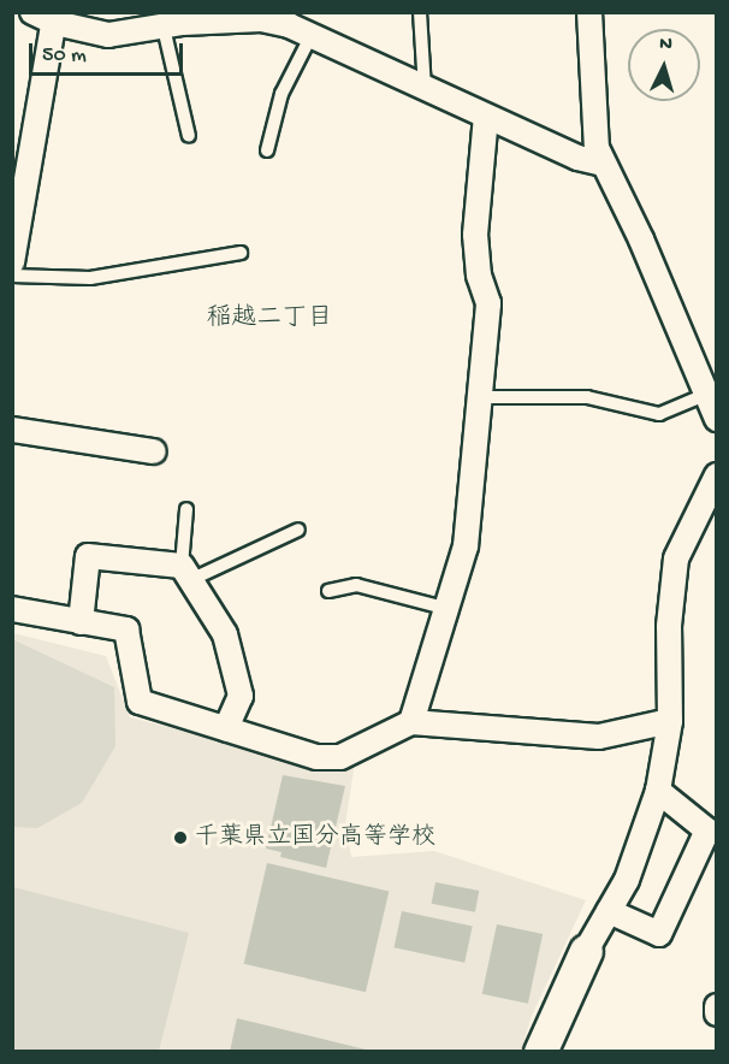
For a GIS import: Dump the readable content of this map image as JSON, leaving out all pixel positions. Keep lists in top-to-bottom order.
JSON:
{
  "districts": ["稲越二丁目"],
  "places": ["千葉県立国分高等学校"],
  "scale_bar": "50 m",
  "north": "top"
}
